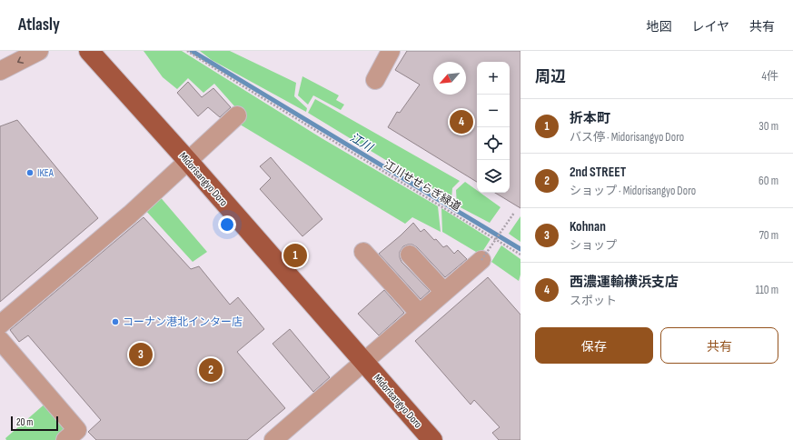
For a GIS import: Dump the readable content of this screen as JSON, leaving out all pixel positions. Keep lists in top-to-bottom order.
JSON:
{
  "streets": {
    "main road": ["Midorisangyo Doro"],
    "path": ["江川せせらぎ緑道"]
  },
  "water": ["江川"],
  "places": ["IKEA", "コーナン港北インター店"],
  "scale_bar": "20 m",
  "north": "bottom left",
  "page": {
    "header": "Atlasly",
    "nav": ["地図", "レイヤ", "共有"],
    "heading": ["周辺", "4件"],
    "map_buttons": ["+", "−"],
    "list": [
      {
        "mark": "1",
        "name": "折本町",
        "note": "バス停 · Midorisangyo Doro",
        "value": "30 m"
      },
      {
        "mark": "2",
        "name": "2nd STREET",
        "note": "ショップ · Midorisangyo Doro",
        "value": "60 m"
      },
      {
        "mark": "3",
        "name": "Kohnan",
        "note": "ショップ",
        "value": "70 m"
      },
      {
        "mark": "4",
        "name": "西濃運輸横浜支店",
        "note": "スポット",
        "value": "110 m"
      }
    ],
    "pins": [
      "4",
      "1",
      "3",
      "2"
    ],
    "buttons": ["保存", "共有"],
    "scale": "20 m"
  }
}
